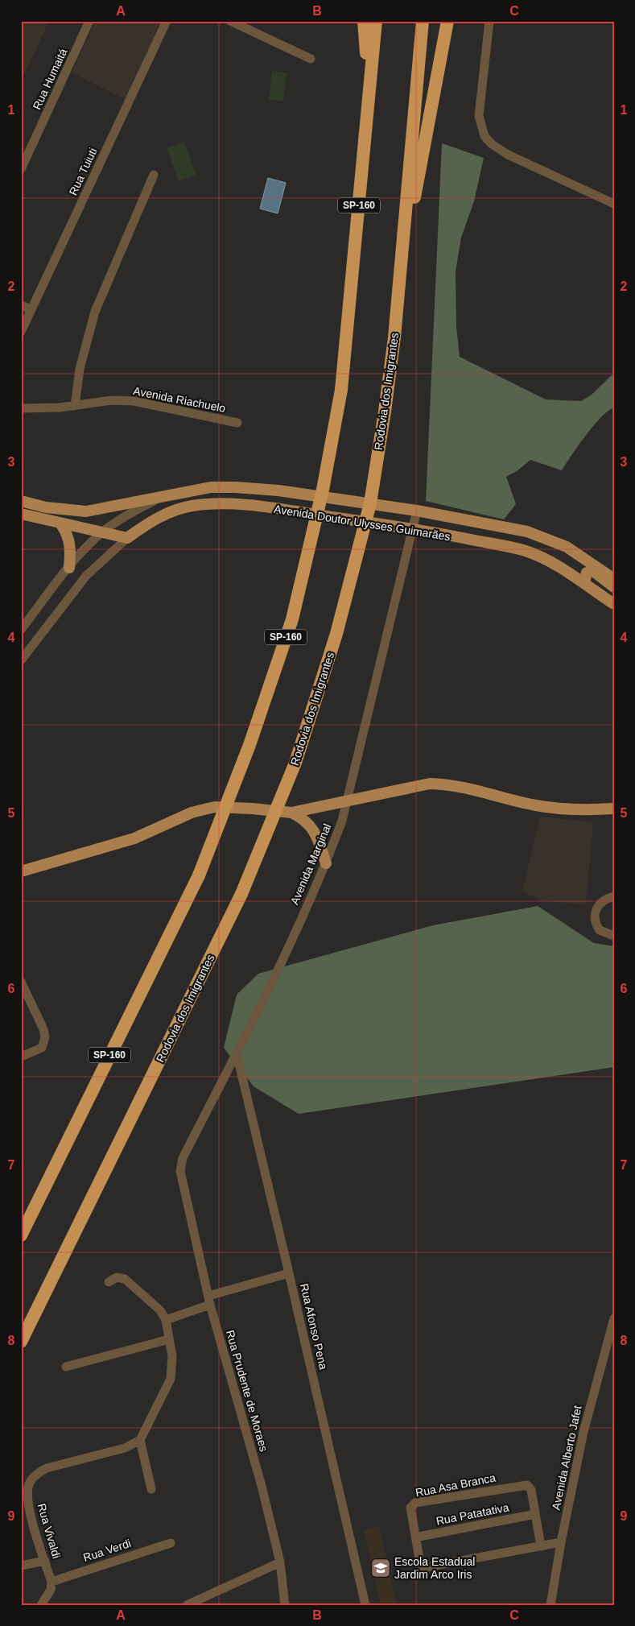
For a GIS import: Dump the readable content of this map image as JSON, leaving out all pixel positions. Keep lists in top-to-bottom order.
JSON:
{
  "streets": {
    "highway": ["SP-160", "Rodovia dos Imigrantes"],
    "main road": ["Avenida Doutor Ulysses Guimarães"],
    "street": [
      "Rua Humaitá",
      "Rua Tuiuti",
      "Avenida Riachuelo",
      "Avenida Marginal",
      "Rua Afonso Pena",
      "Rua Prudente de Moraes",
      "Avenida Alberto Jafet",
      "Rua Asa Branca",
      "Rua Patatativa",
      "Rua Vivaldi",
      "Rua Verdi"
    ]
  },
  "crossings": [
    ["Avenida Doutor Ulysses Guimarães", "Avenida Marginal"],
    ["Avenida Marginal", "Rua Afonso Pena"],
    ["Avenida Marginal", "Rua Prudente de Moraes"],
    ["Avenida Alberto Jafet", "Rua Asa Branca"],
    ["Rua Asa Branca", "Rua Patatativa"],
    ["Rua Vivaldi", "Rua Verdi"]
  ],
  "places": {
    "school or university": ["Escola Estadual Jardim Arco Iris"]
  },
  "grid": {
    "columns": ["A", "B", "C"],
    "rows": [
      "1",
      "2",
      "3",
      "4",
      "5",
      "6",
      "7",
      "8",
      "9"
    ]
  }
}
